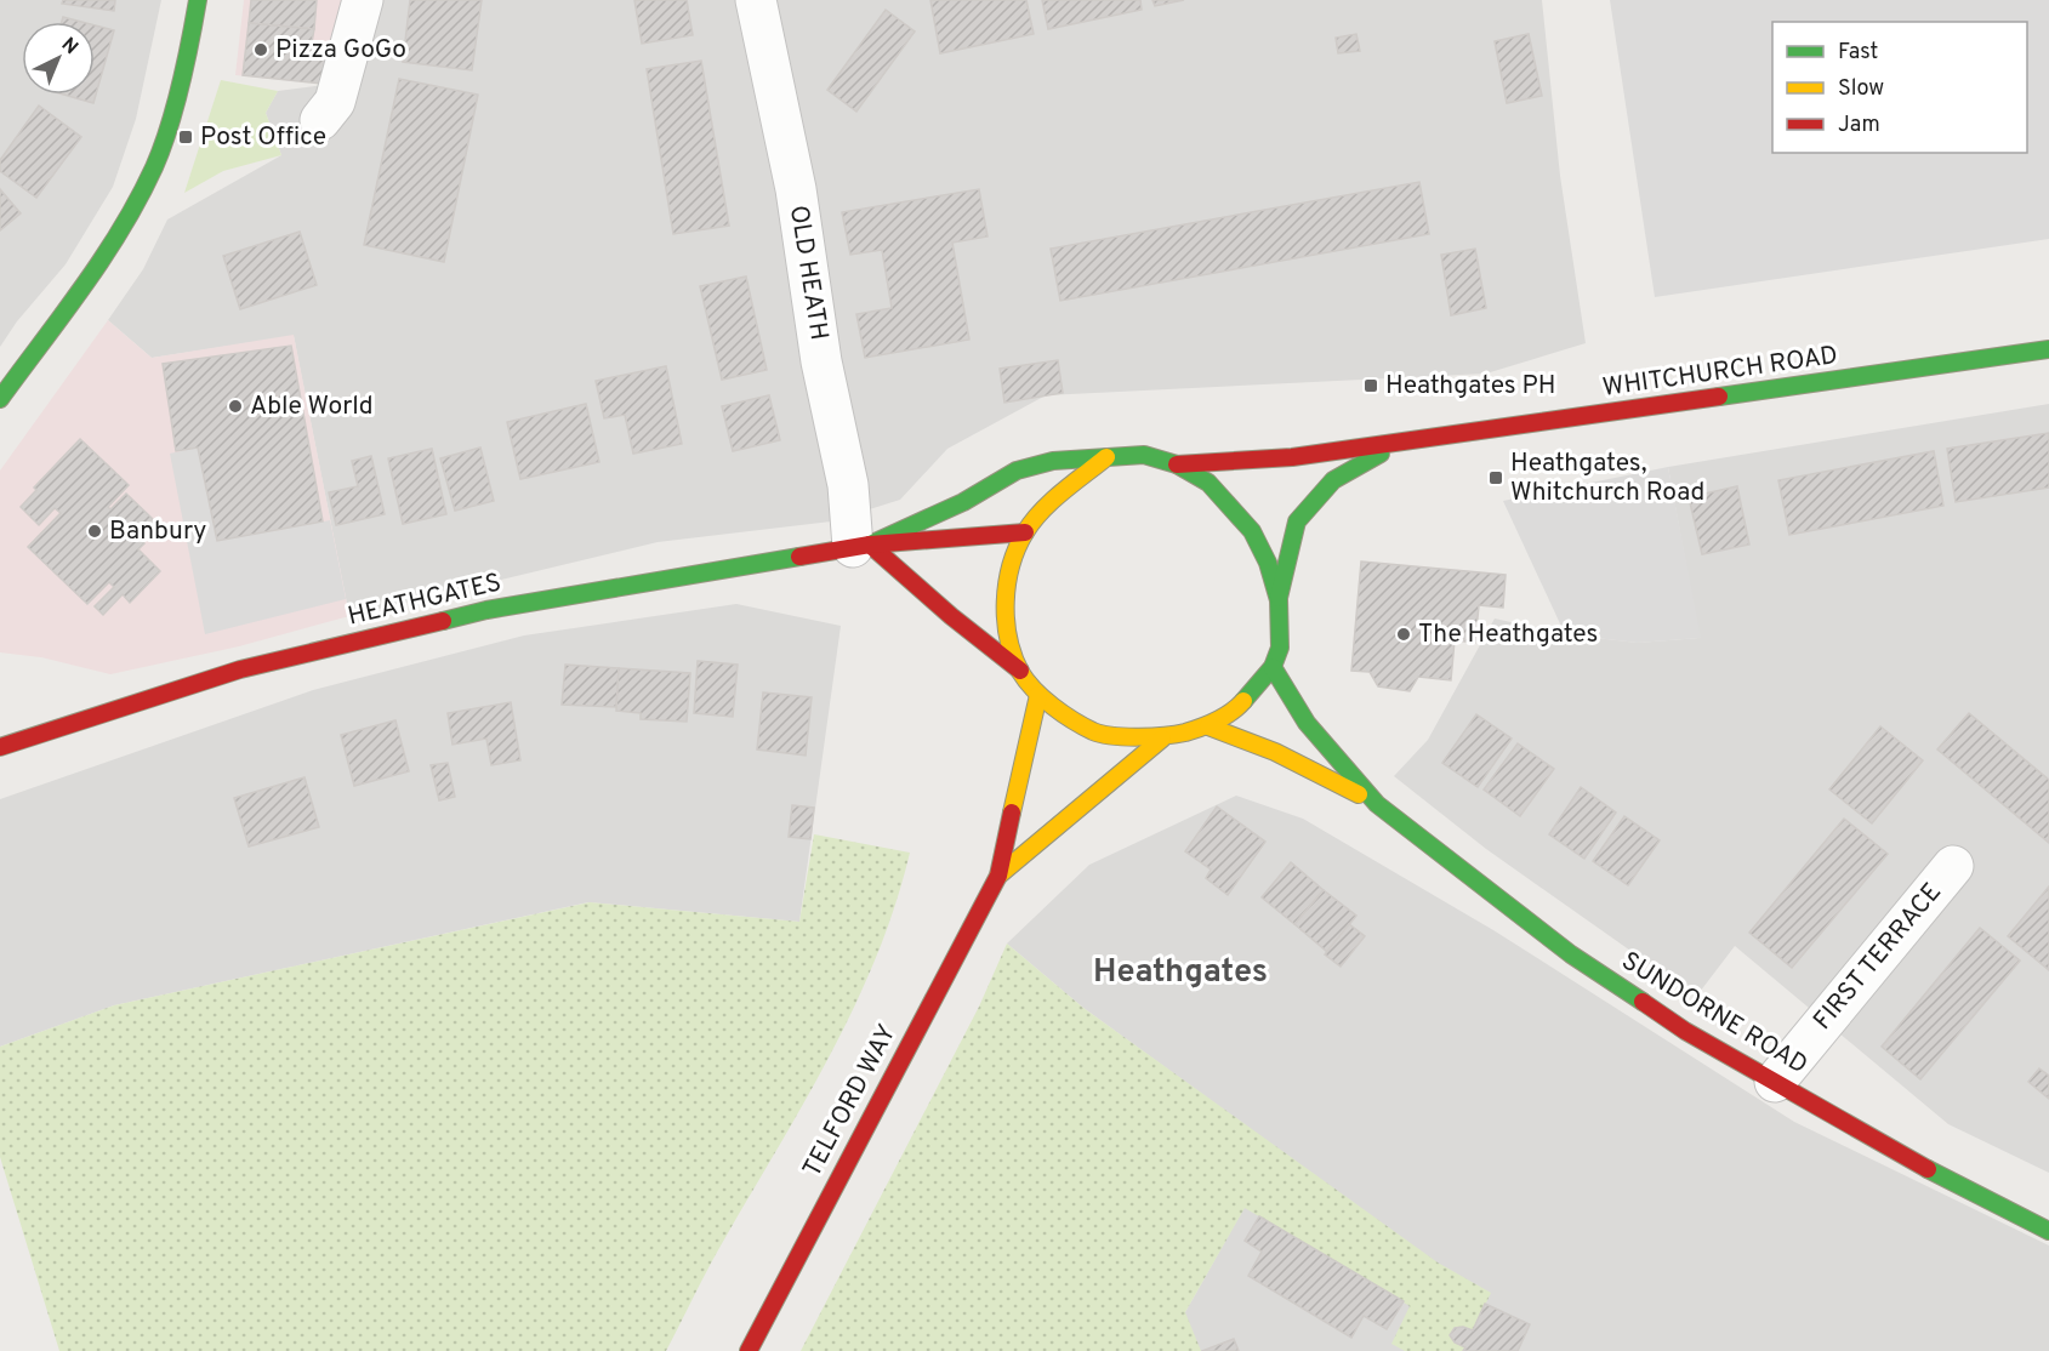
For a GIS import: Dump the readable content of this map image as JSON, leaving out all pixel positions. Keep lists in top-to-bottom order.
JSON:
{
  "streets": {
    "main road": [
      "WHITCHURCH ROAD",
      "HEATHGATES",
      "SUNDORNE ROAD",
      "TELFORD WAY"
    ],
    "street": ["OLD HEATH", "FIRST TERRACE"]
  },
  "crossings": [
    ["OLD HEATH", "HEATHGATES"],
    ["FIRST TERRACE", "SUNDORNE ROAD"]
  ],
  "districts": ["Heathgates"],
  "places": {
    "other": [
      "Pizza GoGo",
      "Able World",
      "Banbury",
      "The Heathgates"
    ],
    "transit": ["Post Office", "Heathgates PH", "Heathgates, Whitchurch Road"]
  },
  "legend": ["Fast", "Slow", "Jam"],
  "north": "top right"
}
